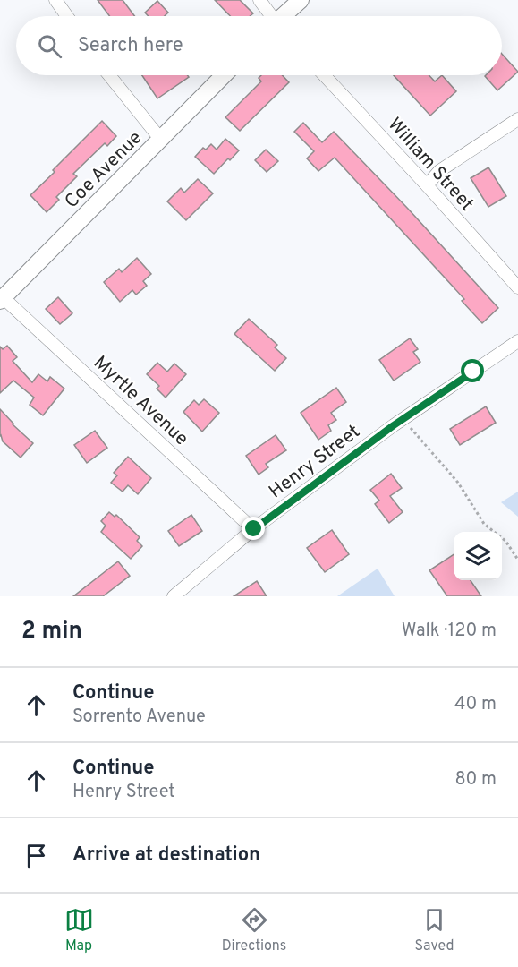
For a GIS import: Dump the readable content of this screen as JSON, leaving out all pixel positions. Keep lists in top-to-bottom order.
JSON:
{
  "streets": {
    "street": [
      "William Street",
      "Coe Avenue",
      "Myrtle Avenue",
      "Henry Street"
    ]
  },
  "crossings": [
    ["Coe Avenue", "Myrtle Avenue"],
    ["Myrtle Avenue", "Henry Street"]
  ],
  "page": {
    "search": "Search here",
    "heading": ["2 min", "Walk · 120 m"],
    "list": [
      ["Continue", "Sorrento Avenue", "40 m"],
      ["Continue", "Henry Street", "80 m"],
      "Arrive at destination"
    ],
    "nav": ["Map", "Directions", "Saved"]
  }
}
